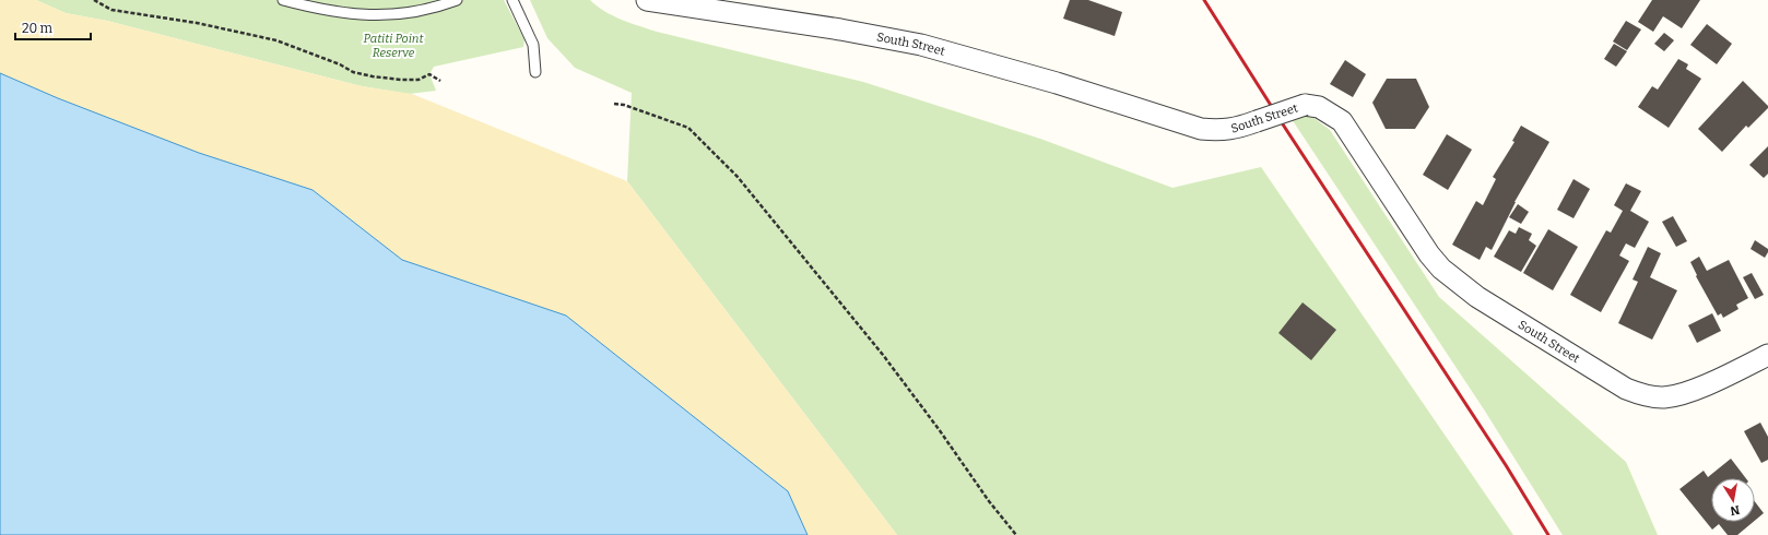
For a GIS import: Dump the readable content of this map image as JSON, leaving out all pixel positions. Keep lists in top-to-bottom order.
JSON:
{
  "streets": {
    "street": ["South Street"]
  },
  "parks": ["Patiti Point Reserve"],
  "scale_bar": "20 m",
  "north": "bottom"
}
